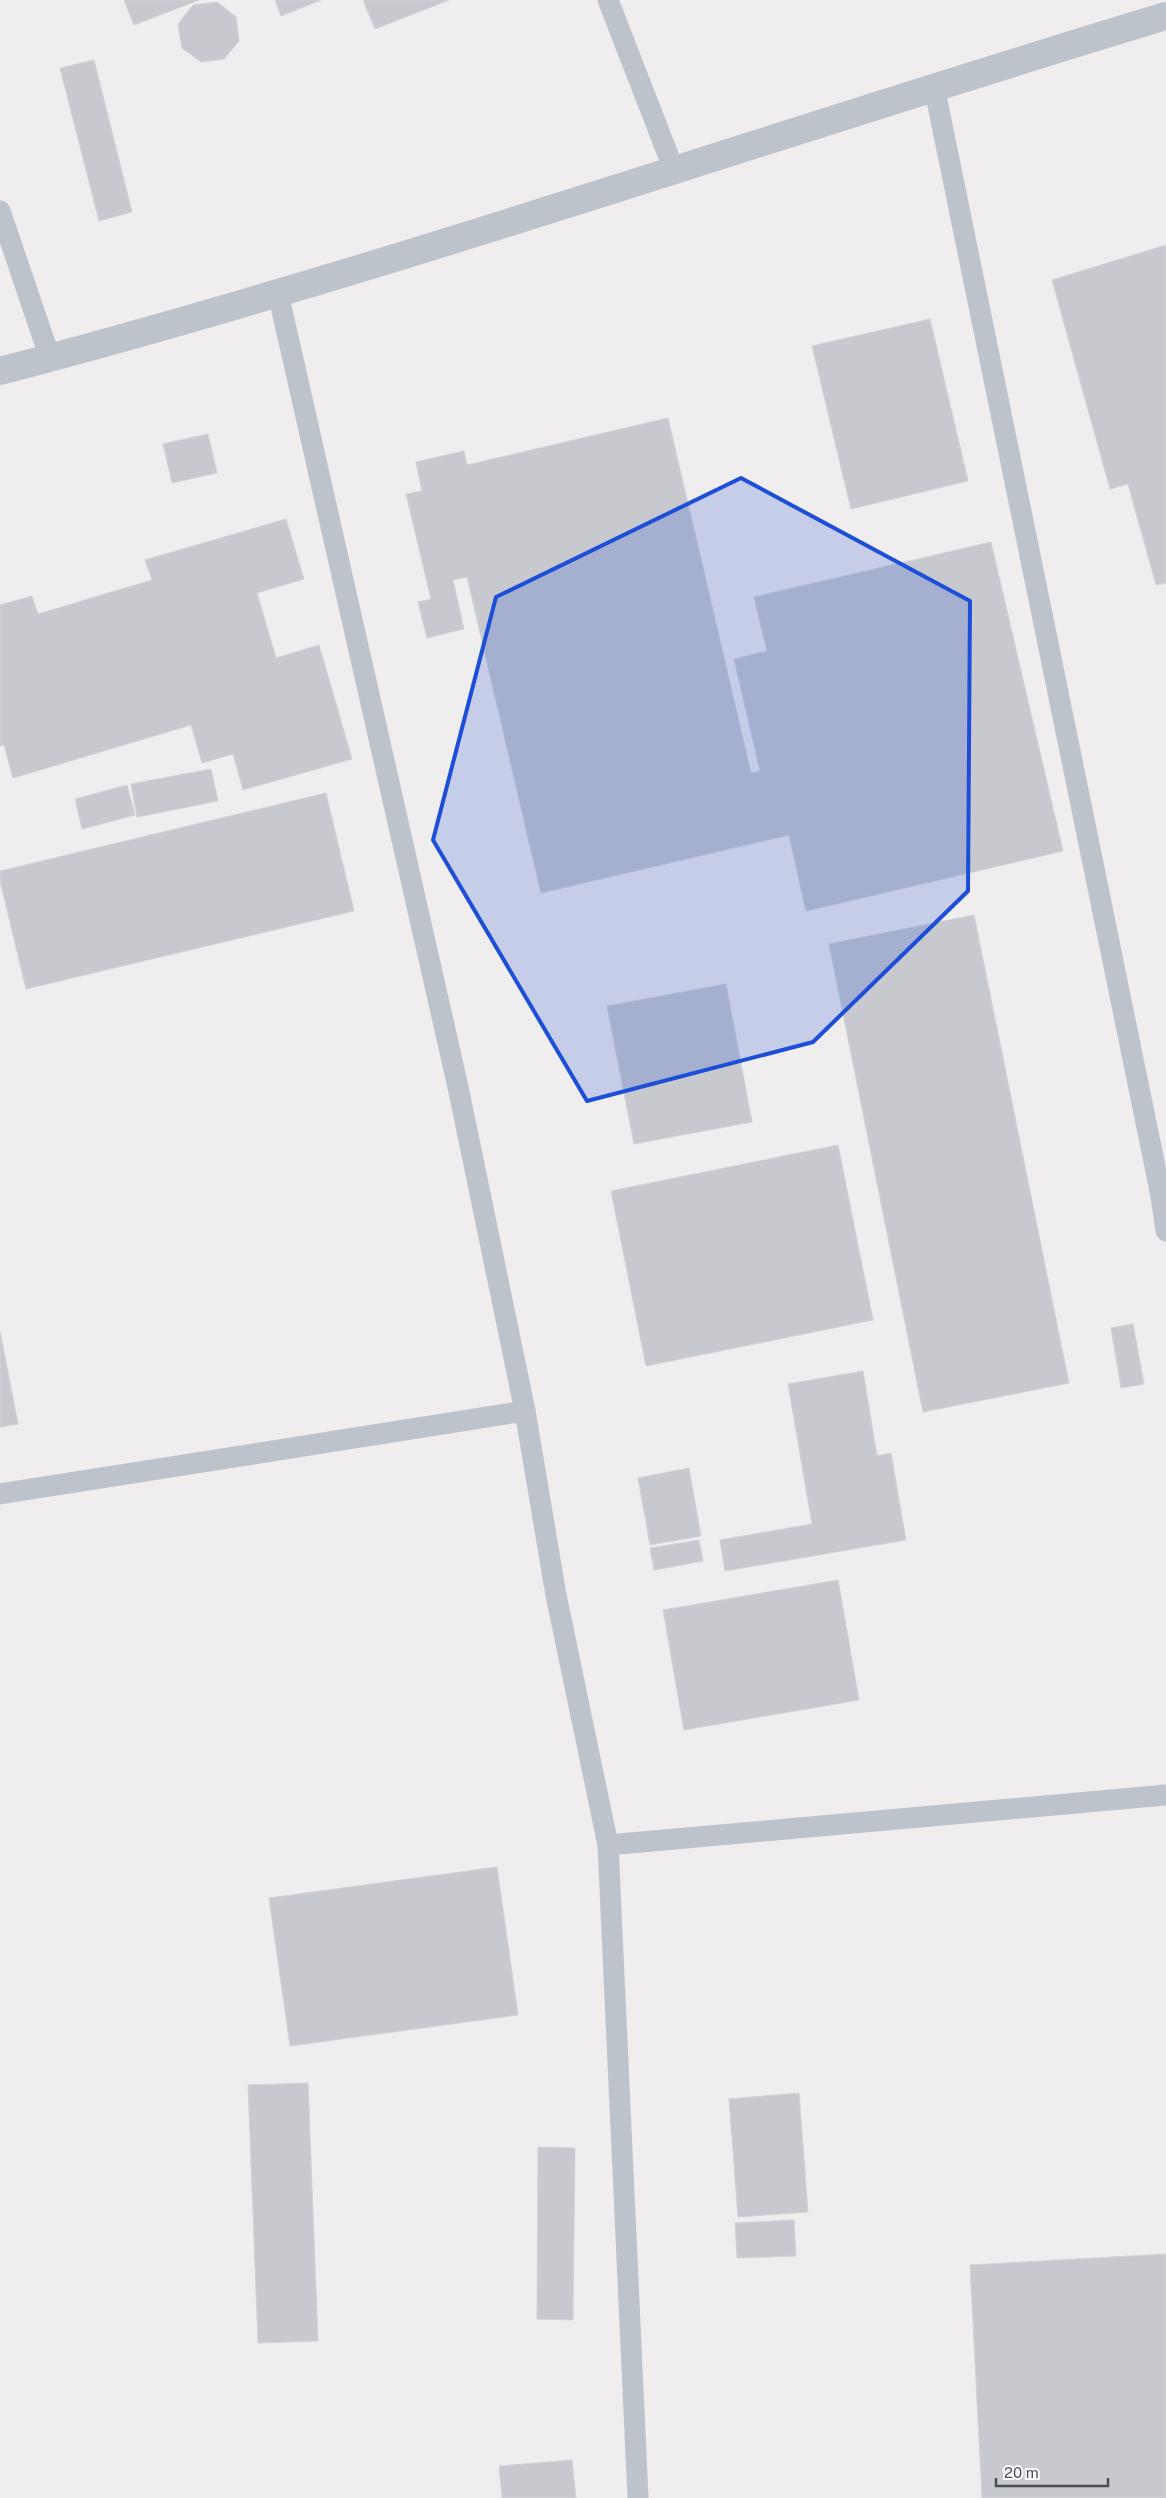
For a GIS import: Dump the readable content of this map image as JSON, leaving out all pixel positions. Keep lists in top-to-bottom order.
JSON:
{
  "scale_bar": "20 m"
}
